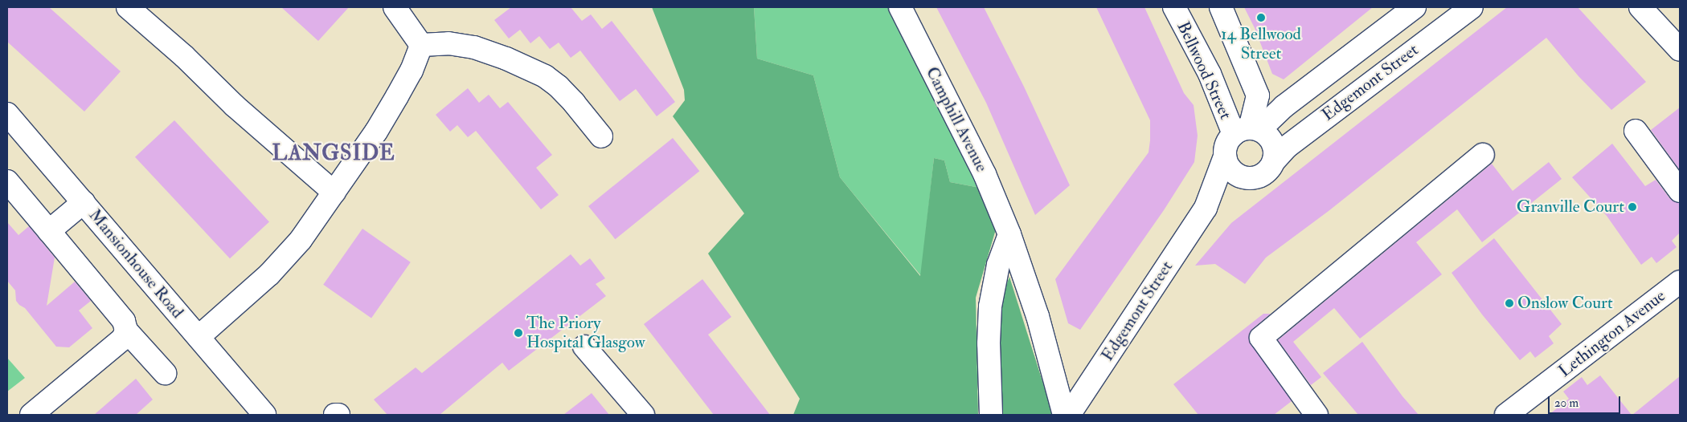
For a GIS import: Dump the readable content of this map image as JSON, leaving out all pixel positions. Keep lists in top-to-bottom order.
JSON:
{
  "streets": {
    "street": [
      "Bellwood Street",
      "Edgemont Street",
      "Camphill Avenue",
      "Mansionhouse Road",
      "Lethington Avenue"
    ]
  },
  "crossings": [
    ["Bellwood Street", "Edgemont Street"]
  ],
  "districts": ["LANGSIDE"],
  "places": [
    "14 Bellwood Street",
    "Granville Court",
    "Onslow Court",
    "The Priory Hospital Glasgow"
  ],
  "scale_bar": "20 m"
}
